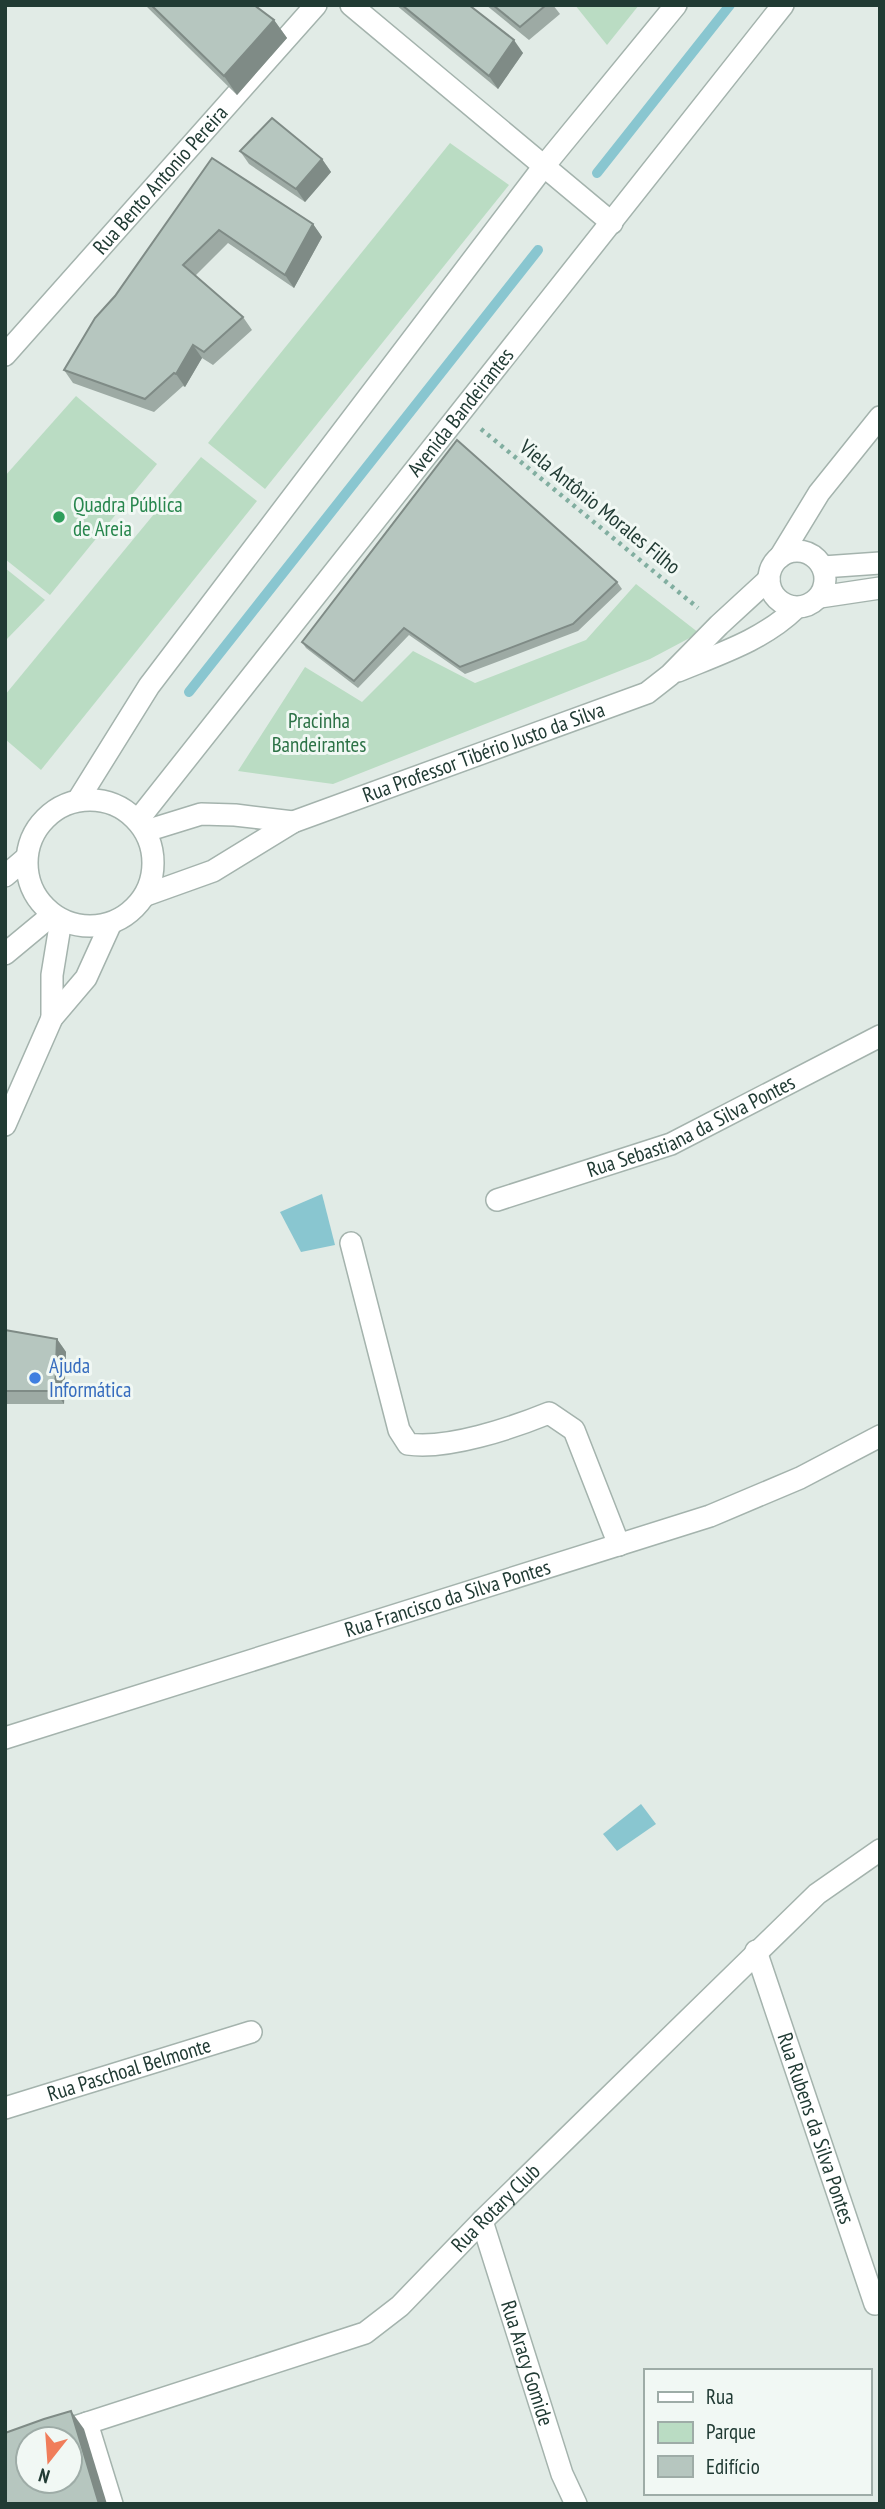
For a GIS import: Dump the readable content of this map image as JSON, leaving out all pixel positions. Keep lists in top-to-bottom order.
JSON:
{
  "streets": {
    "street": [
      "Rua Bento Antonio Pereira",
      "Avenida Bandeirantes",
      "Rua Professor Tibério Justo da Silva",
      "Rua Sebastiana da Silva Pontes",
      "Rua Francisco da Silva Pontes",
      "Rua Paschoal Belmonte",
      "Rua Rubens da Silva Pontes",
      "Rua Rotary Club",
      "Rua Aracy Gomide"
    ],
    "path": ["Viela Antônio Morales Filho"]
  },
  "crossings": [
    ["Avenida Bandeirantes", "Viela Antônio Morales Filho"],
    ["Viela Antônio Morales Filho", "Rua Professor Tibério Justo da Silva"],
    ["Rua Rubens da Silva Pontes", "Rua Rotary Club"],
    ["Rua Rotary Club", "Rua Aracy Gomide"]
  ],
  "parks": ["Pracinha Bandeirantes"],
  "places": ["Quadra Pública de Areia", "Ajuda Informática"],
  "legend": ["Rua", "Parque", "Edifício"],
  "north": "bottom"
}
